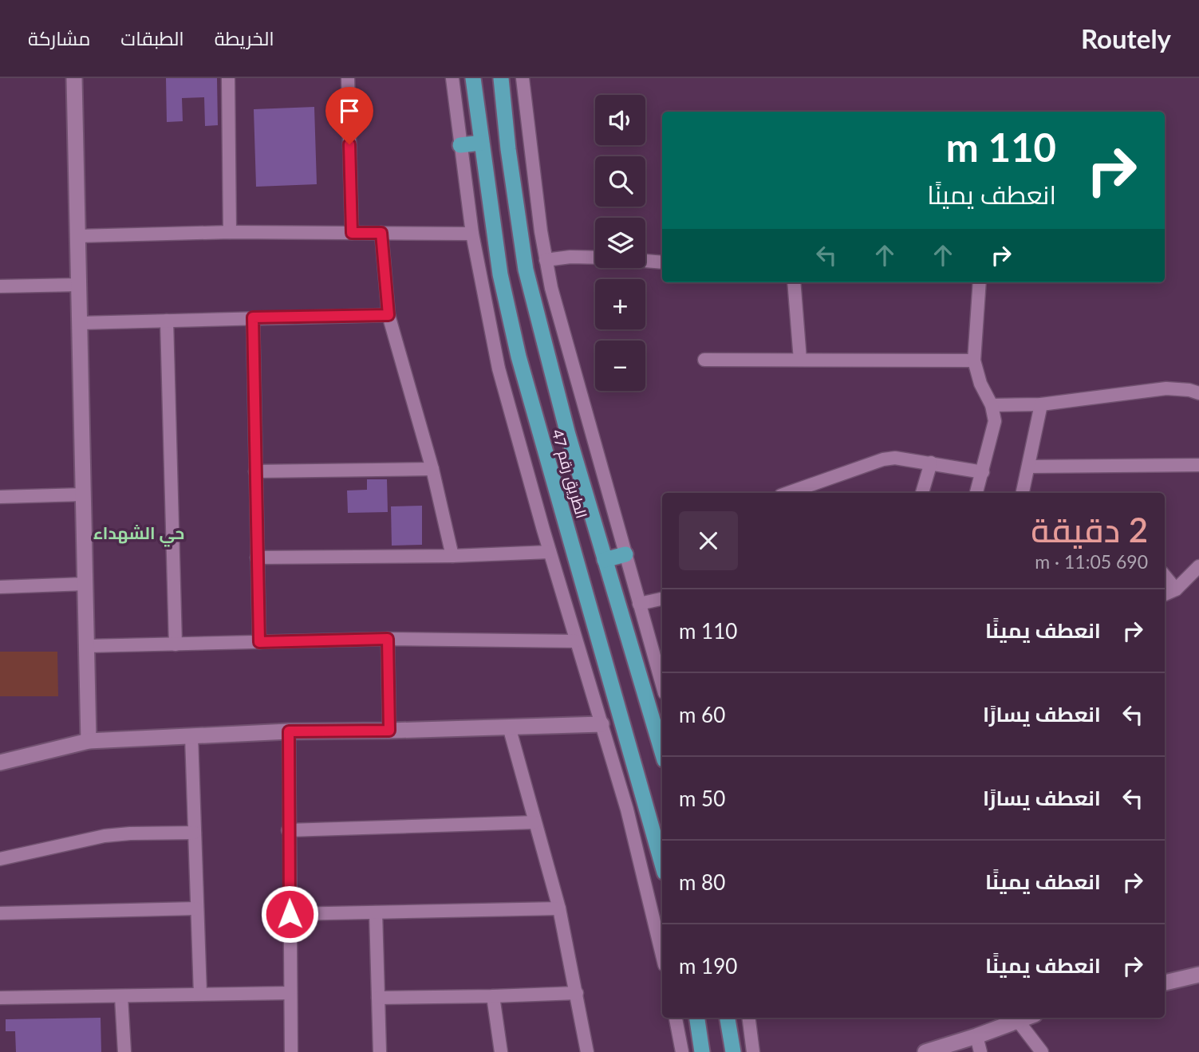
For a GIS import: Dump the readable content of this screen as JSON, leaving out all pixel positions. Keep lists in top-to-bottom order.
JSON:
{
  "streets": {
    "highway": ["الطريق رقم 47"]
  },
  "districts": ["حي الشهداء"],
  "page": {
    "header": "Routely",
    "nav": ["الخريطة", "الطبقات", "مشاركة"],
    "map_buttons": ["+", "−"],
    "turn": ["110 m", "انعطف يمينًا"],
    "heading": ["2 دقيقة", "690 m · 11:05"],
    "list": [
      {
        "name": "انعطف يمينًا",
        "value": "110 m"
      },
      {
        "name": "انعطف يسارًا",
        "value": "60 m"
      },
      {
        "name": "انعطف يسارًا",
        "value": "50 m"
      },
      {
        "name": "انعطف يمينًا",
        "value": "80 m"
      },
      {
        "name": "انعطف يمينًا",
        "value": "190 m"
      }
    ]
  }
}
